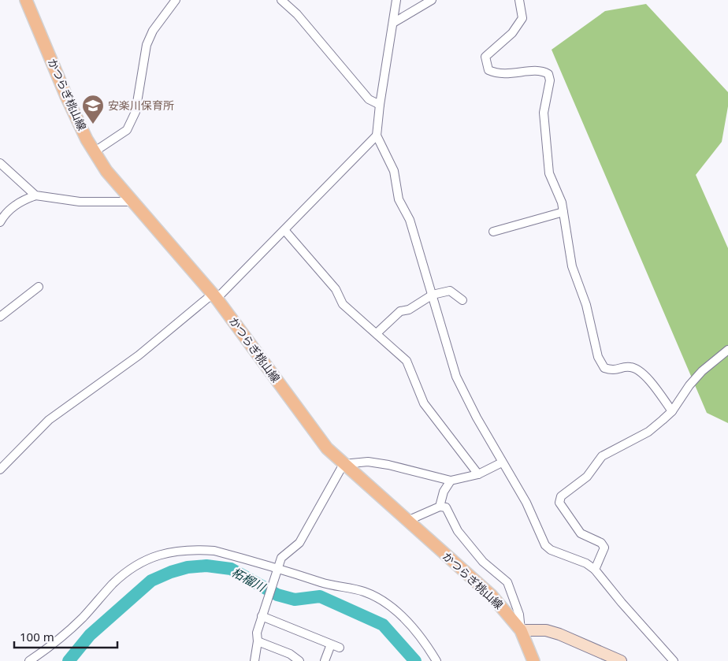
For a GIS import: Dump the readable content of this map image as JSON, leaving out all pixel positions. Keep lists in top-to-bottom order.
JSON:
{
  "streets": {
    "main road": ["かつらぎ桃山線"]
  },
  "water": ["柘榴川"],
  "places": {
    "school or university": ["安楽川保育所"]
  },
  "scale_bar": "100 m"
}
